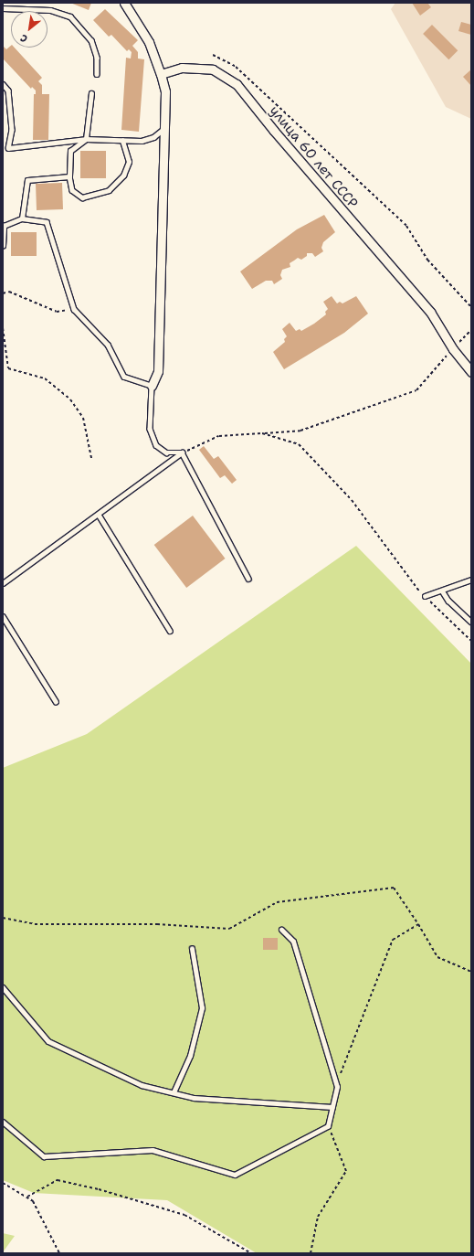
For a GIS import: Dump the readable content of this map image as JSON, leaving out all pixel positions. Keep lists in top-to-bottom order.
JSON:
{
  "streets": {
    "street": ["улица 60 лет СССР"]
  },
  "north": "bottom left"
}
